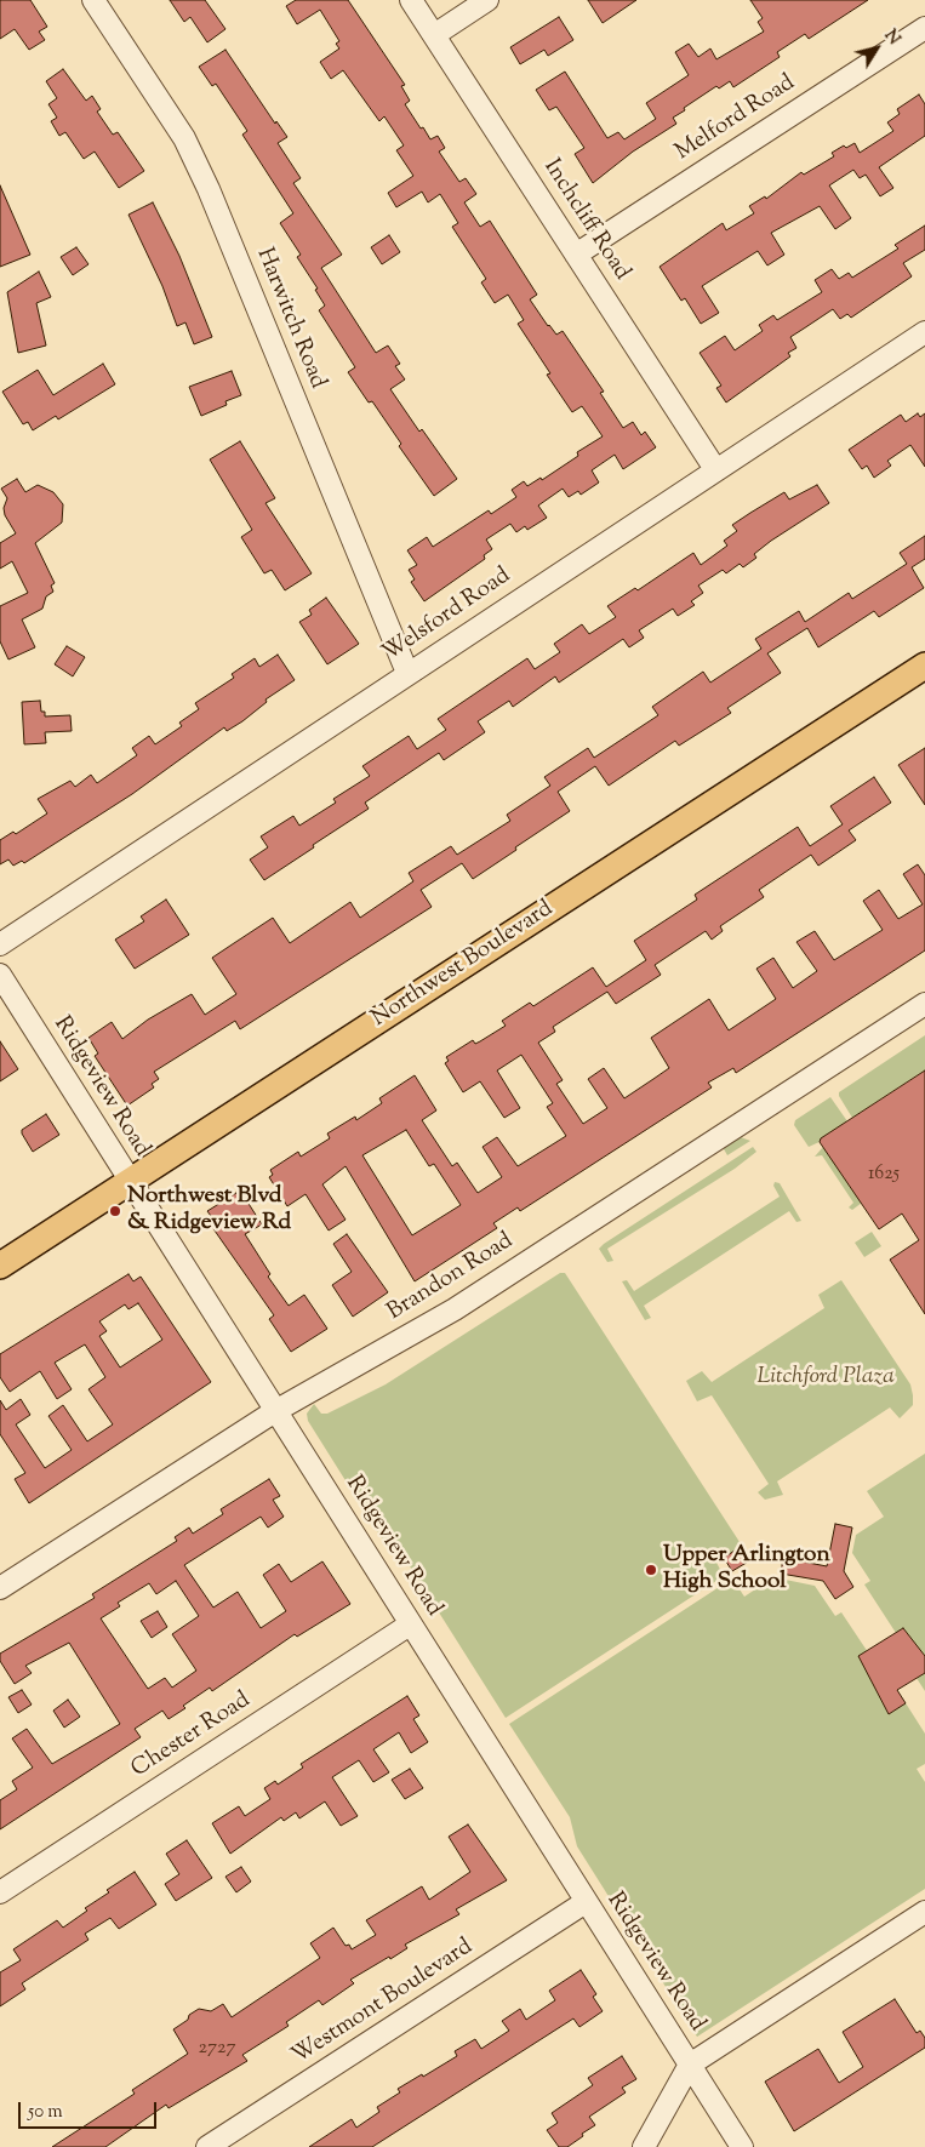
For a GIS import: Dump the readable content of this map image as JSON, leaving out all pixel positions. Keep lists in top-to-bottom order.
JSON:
{
  "streets": {
    "main road": ["Northwest Boulevard"],
    "street": [
      "Melford Road",
      "Inchcliff Road",
      "Harwitch Road",
      "Welsford Road",
      "Ridgeview Road",
      "Brandon Road",
      "Chester Road",
      "Westmont Boulevard"
    ]
  },
  "crossings": [
    ["Melford Road", "Inchcliff Road"],
    ["Inchcliff Road", "Welsford Road"],
    ["Harwitch Road", "Welsford Road"],
    ["Northwest Boulevard", "Ridgeview Road"],
    ["Ridgeview Road", "Brandon Road"],
    ["Ridgeview Road", "Chester Road"],
    ["Ridgeview Road", "Westmont Boulevard"]
  ],
  "parks": ["Litchford Plaza"],
  "places": ["Northwest Blvd & Ridgeview Rd", "Upper Arlington High School"],
  "house_numbers": ["1625", "2727"],
  "scale_bar": "50 m",
  "north": "top right"
}
